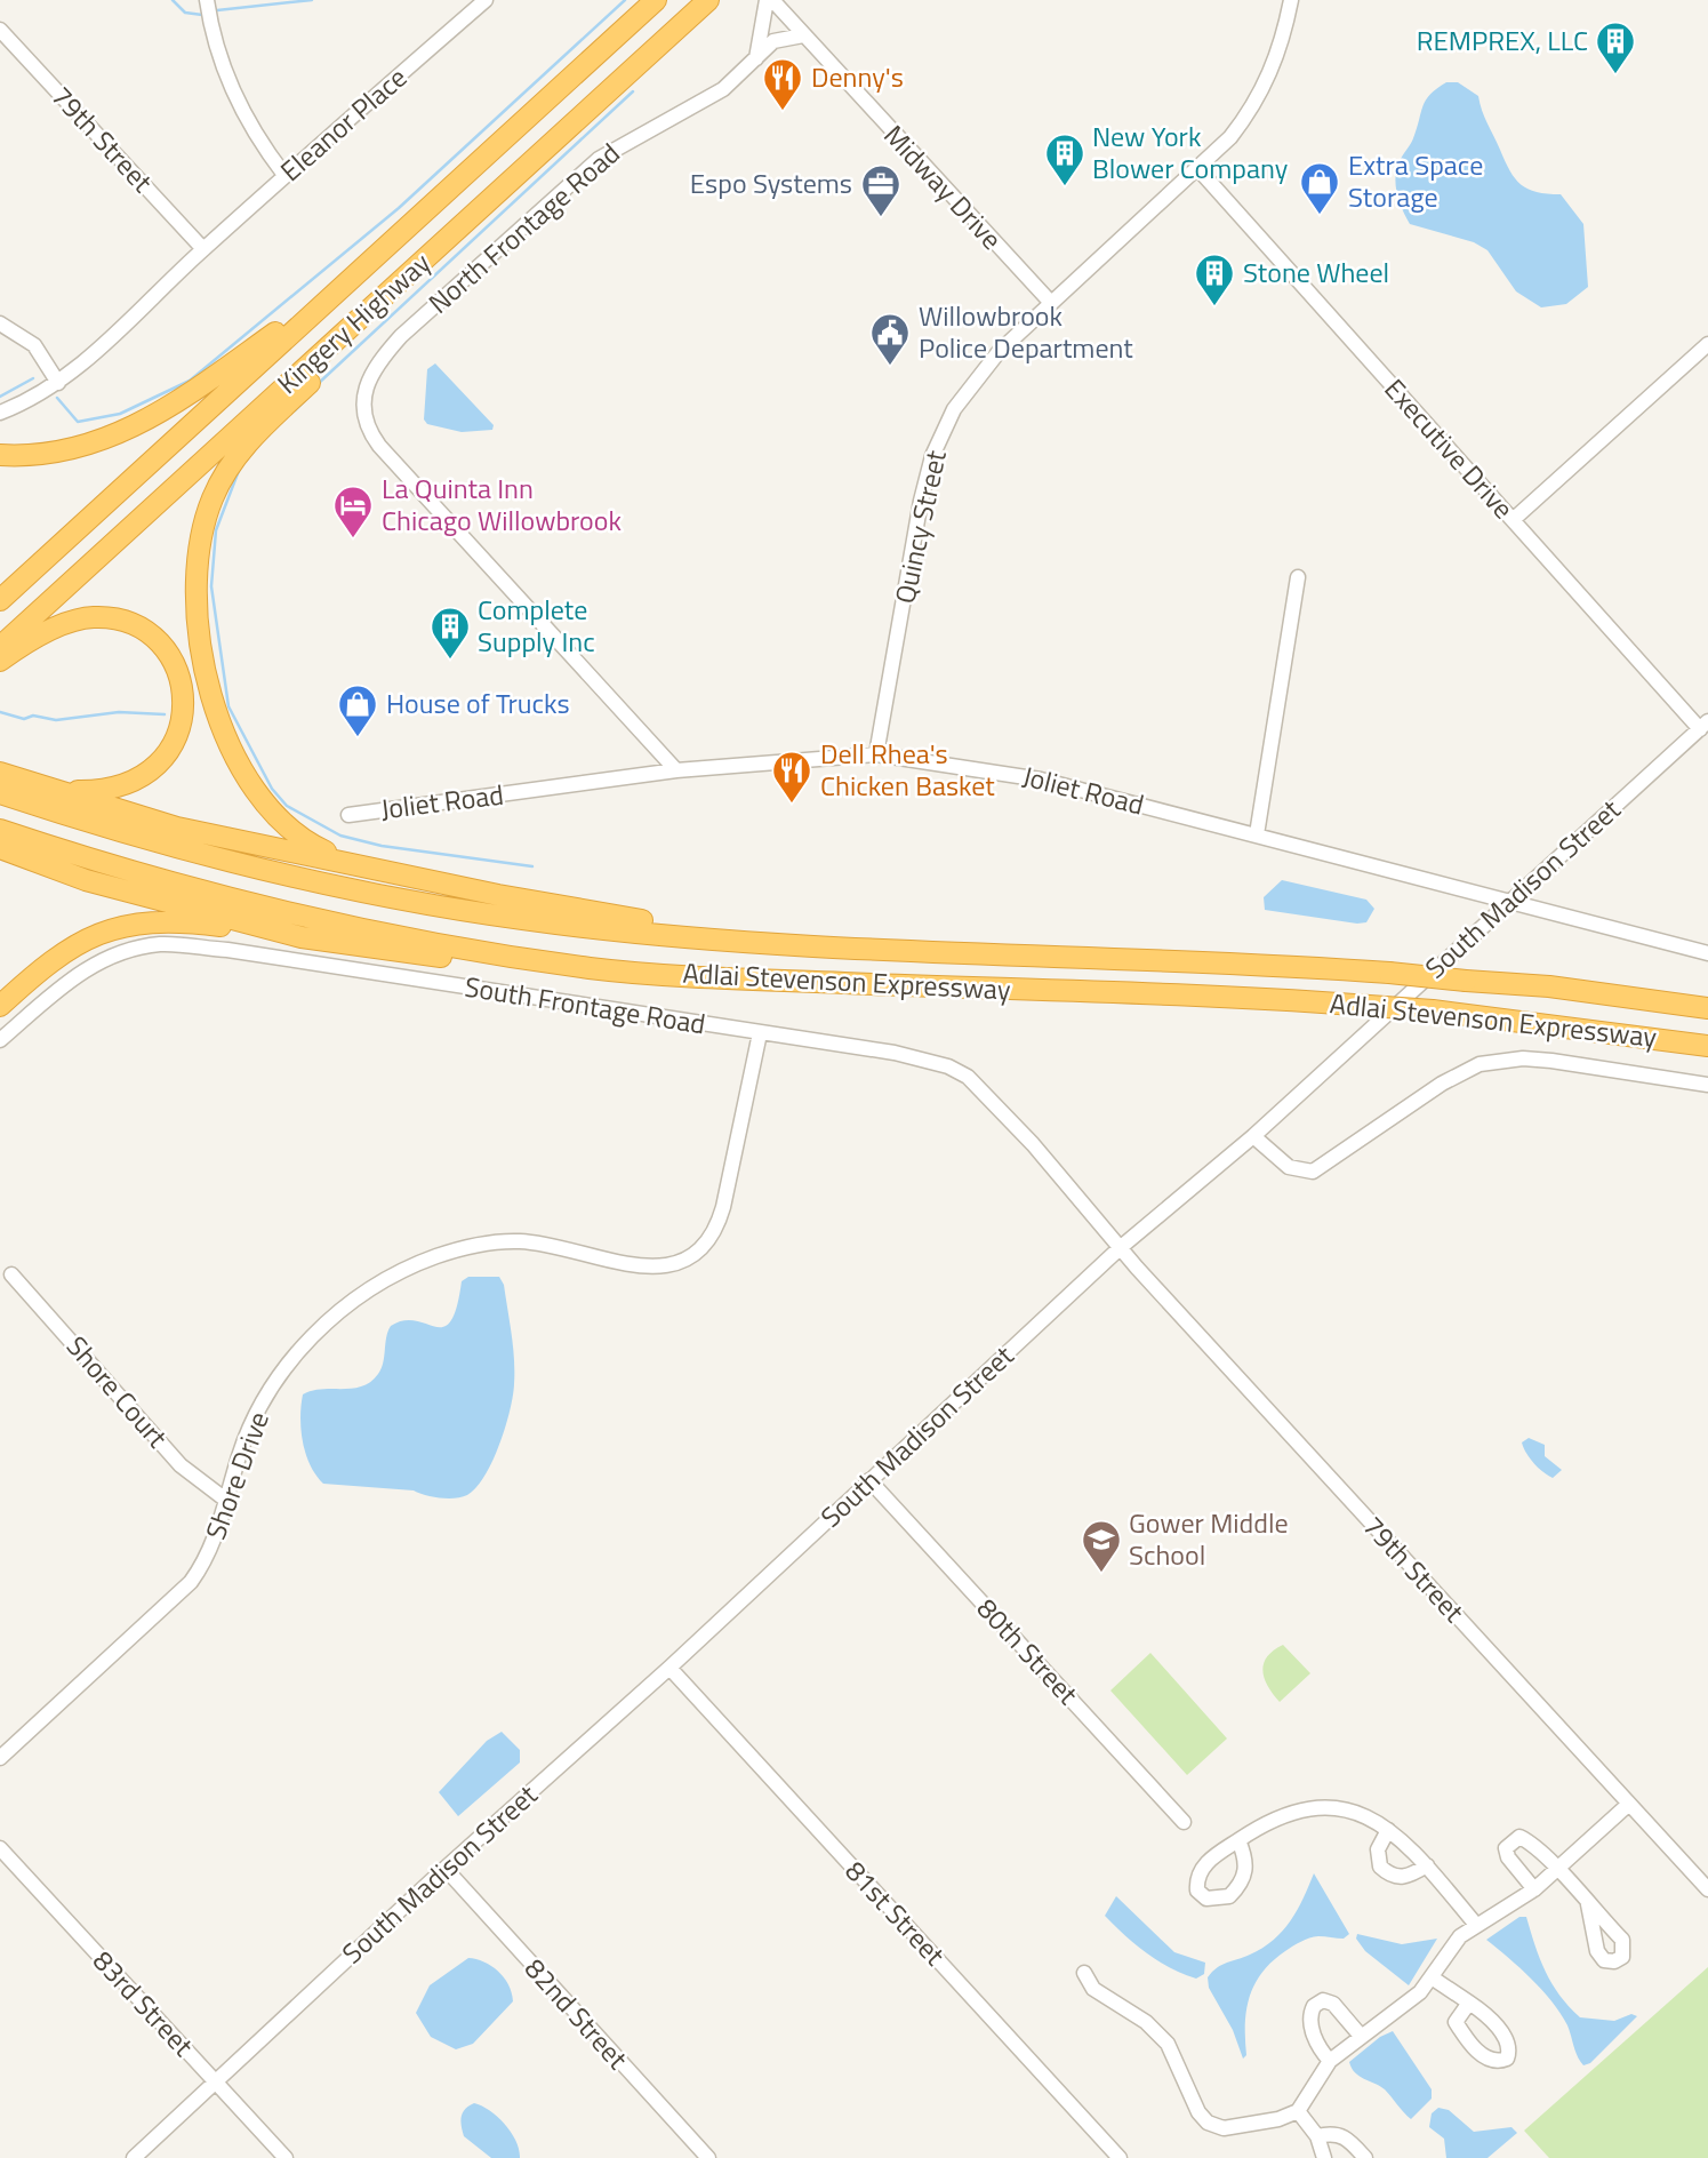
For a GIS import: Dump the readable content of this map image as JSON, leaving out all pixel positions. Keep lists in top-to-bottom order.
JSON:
{
  "streets": {
    "highway": ["Kingery Highway", "Adlai Stevenson Expressway"],
    "street": [
      "Eleanor Place",
      "79th Street",
      "Midway Drive",
      "North Frontage Road",
      "Executive Drive",
      "Quincy Street",
      "Joliet Road",
      "South Madison Street",
      "South Frontage Road",
      "Shore Court",
      "Shore Drive",
      "80th Street",
      "81st Street",
      "83rd Street",
      "82nd Street"
    ]
  },
  "crossings": [
    ["Eleanor Place", "79th Street"],
    ["79th Street", "South Madison Street"],
    ["79th Street", "South Frontage Road"],
    ["Midway Drive", "Quincy Street"],
    ["North Frontage Road", "Joliet Road"],
    ["Executive Drive", "Quincy Street"],
    ["Executive Drive", "South Madison Street"],
    ["Quincy Street", "Joliet Road"],
    ["Joliet Road", "South Madison Street"],
    ["South Madison Street", "South Frontage Road"],
    ["South Madison Street", "80th Street"],
    ["South Madison Street", "81st Street"],
    ["South Madison Street", "83rd Street"],
    ["South Madison Street", "82nd Street"],
    ["South Frontage Road", "Shore Drive"],
    ["Shore Court", "Shore Drive"]
  ],
  "places": {
    "building": [
      "REMPREX, LLC",
      "New York Blower Company",
      "Stone Wheel",
      "Complete Supply Inc"
    ],
    "restaurant": ["Denny's", "Dell Rhea's Chicken Basket"],
    "shop": ["Extra Space Storage", "House of Trucks"],
    "office": ["Espo Systems"],
    "public building": ["Willowbrook Police Department"],
    "hotel": ["La Quinta Inn Chicago Willowbrook"],
    "school or university": ["Gower Middle School"]
  }
}
